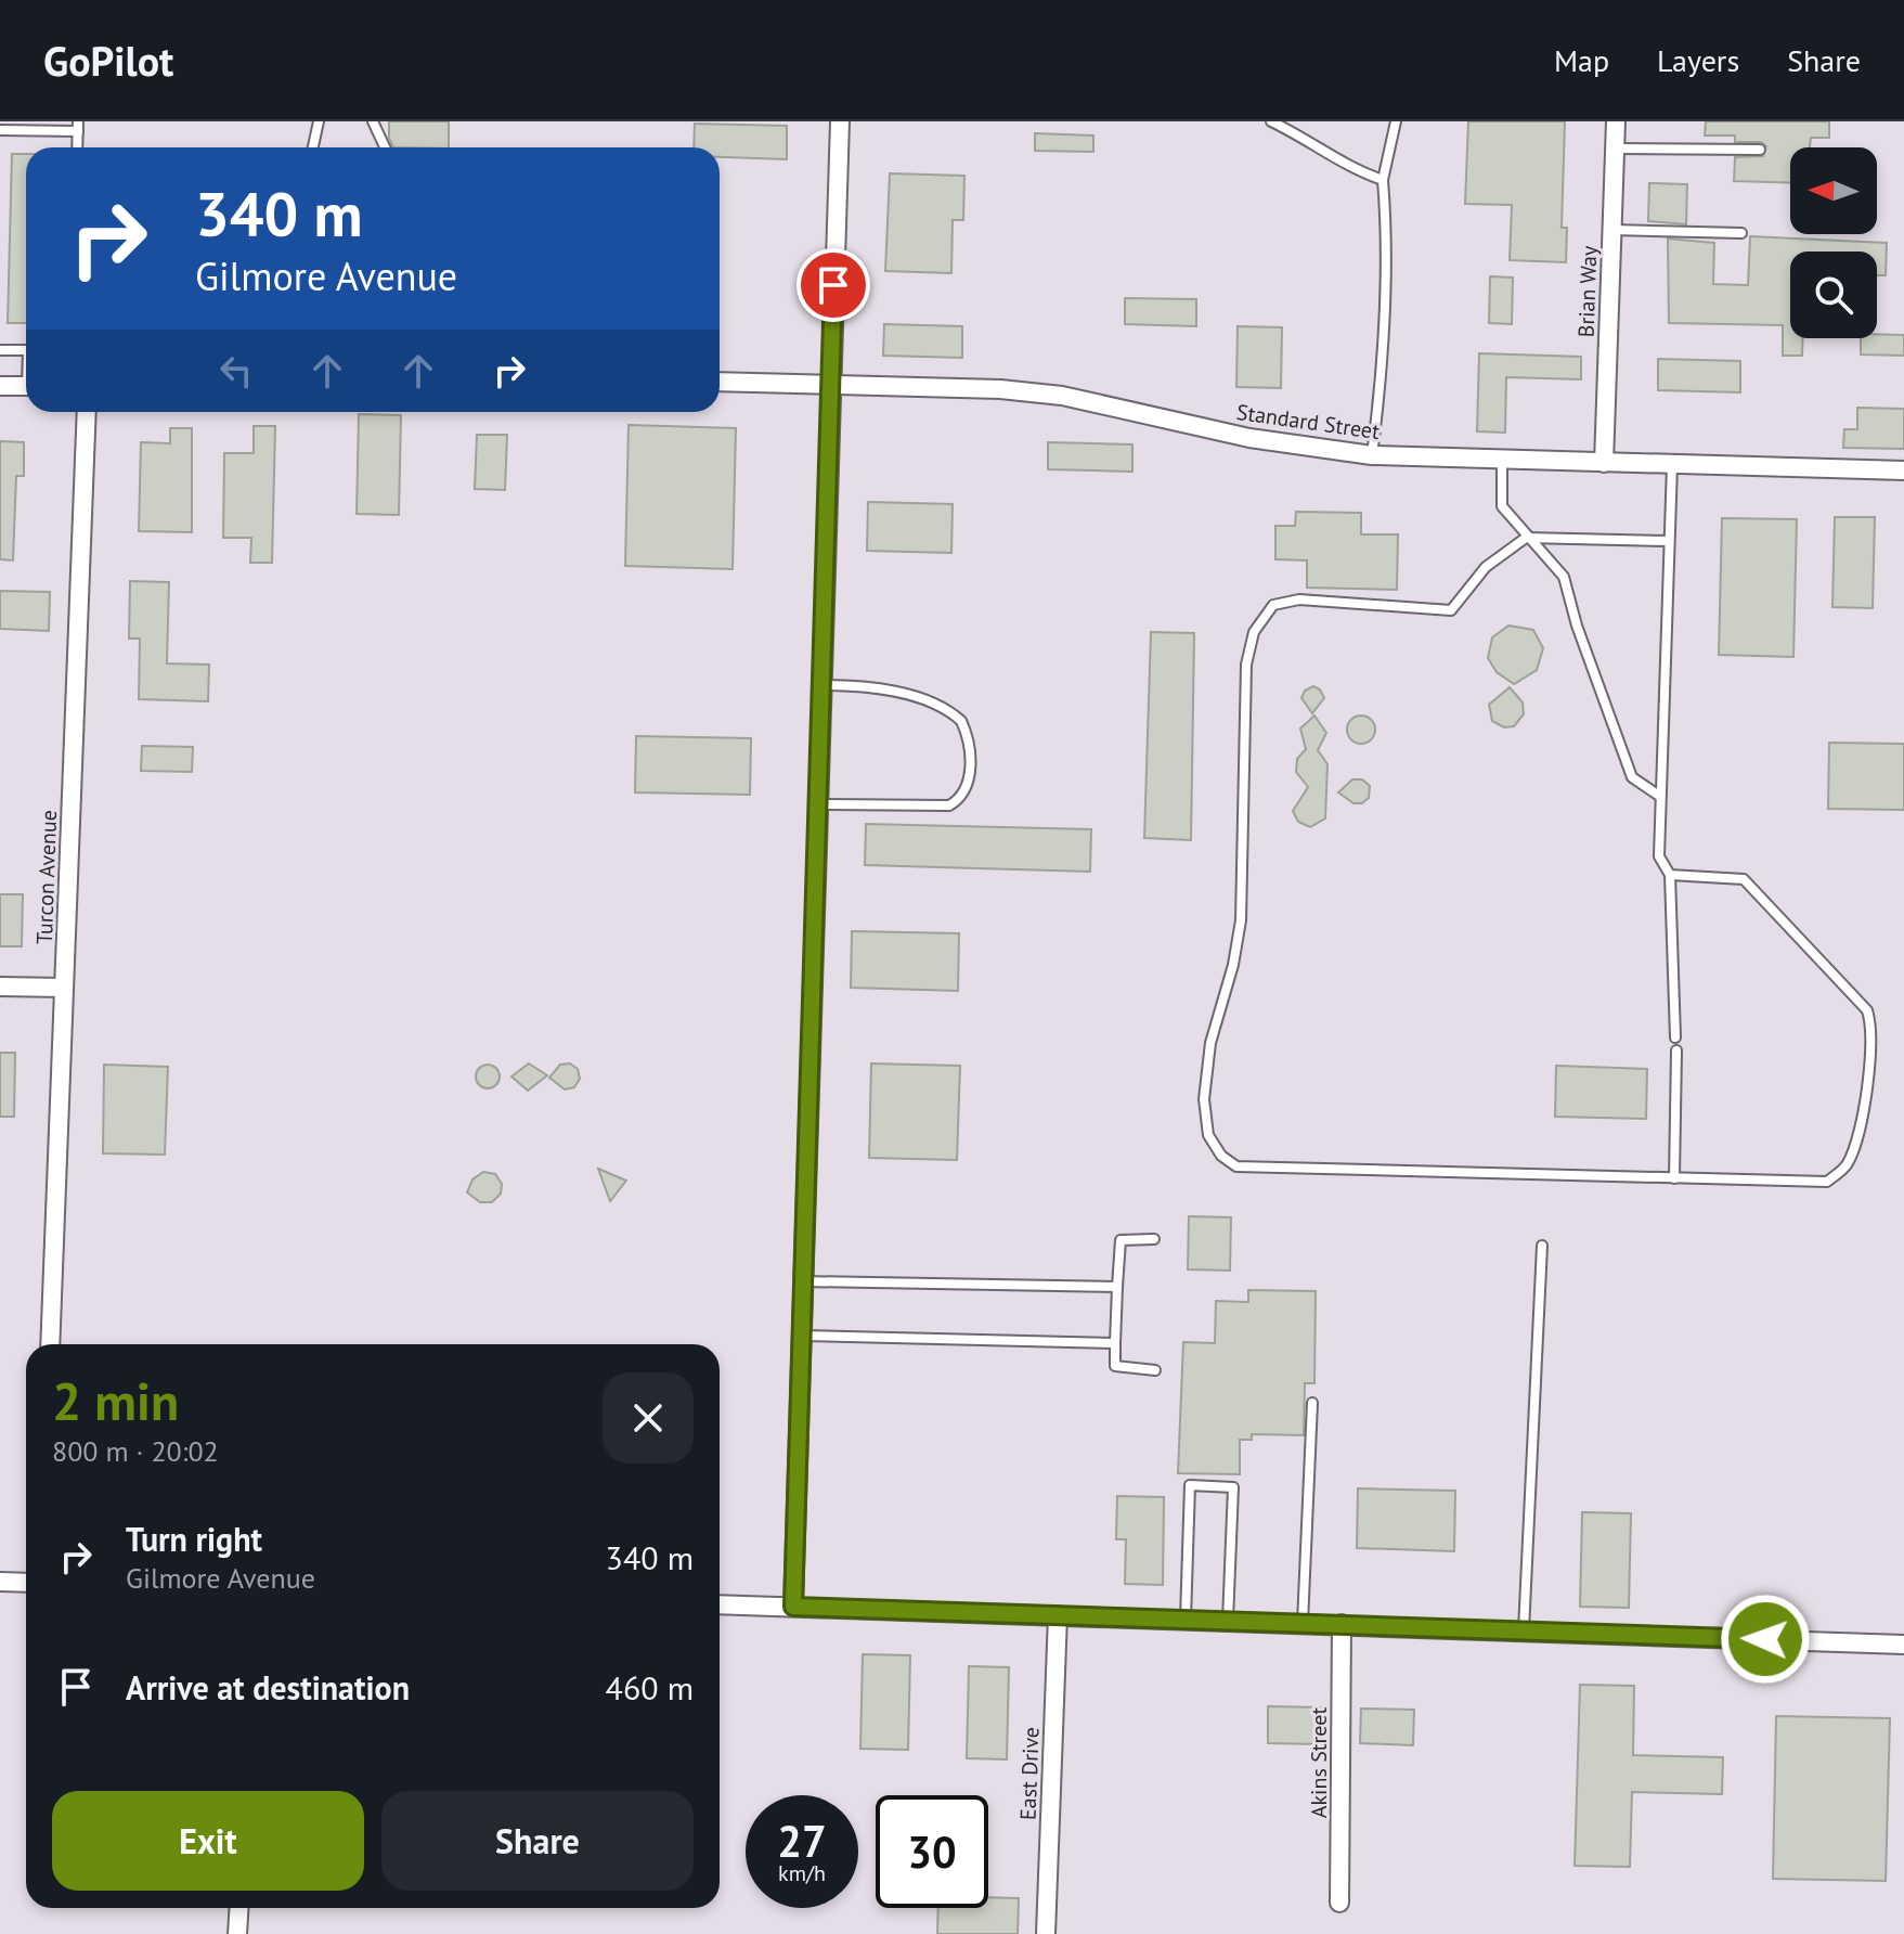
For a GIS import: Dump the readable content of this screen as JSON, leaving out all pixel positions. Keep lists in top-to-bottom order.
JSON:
{
  "streets": {
    "street": [
      "Brian Way",
      "Standard Street",
      "Turcon Avenue",
      "Akins Street",
      "East Drive"
    ]
  },
  "crossings": [
    ["Brian Way", "Standard Street"]
  ],
  "north": "left",
  "page": {
    "header": "GoPilot",
    "nav": ["Map", "Layers", "Share"],
    "turn": ["340 m", "Gilmore Avenue"],
    "heading": ["2 min", "800 m · 20:02"],
    "list": [
      {
        "name": "Turn right",
        "note": "Gilmore Avenue",
        "value": "340 m"
      },
      {
        "name": "Arrive at destination",
        "value": "460 m"
      }
    ],
    "buttons": ["Exit", "Share"],
    "speed": "27 km/h",
    "limit": "30"
  }
}
